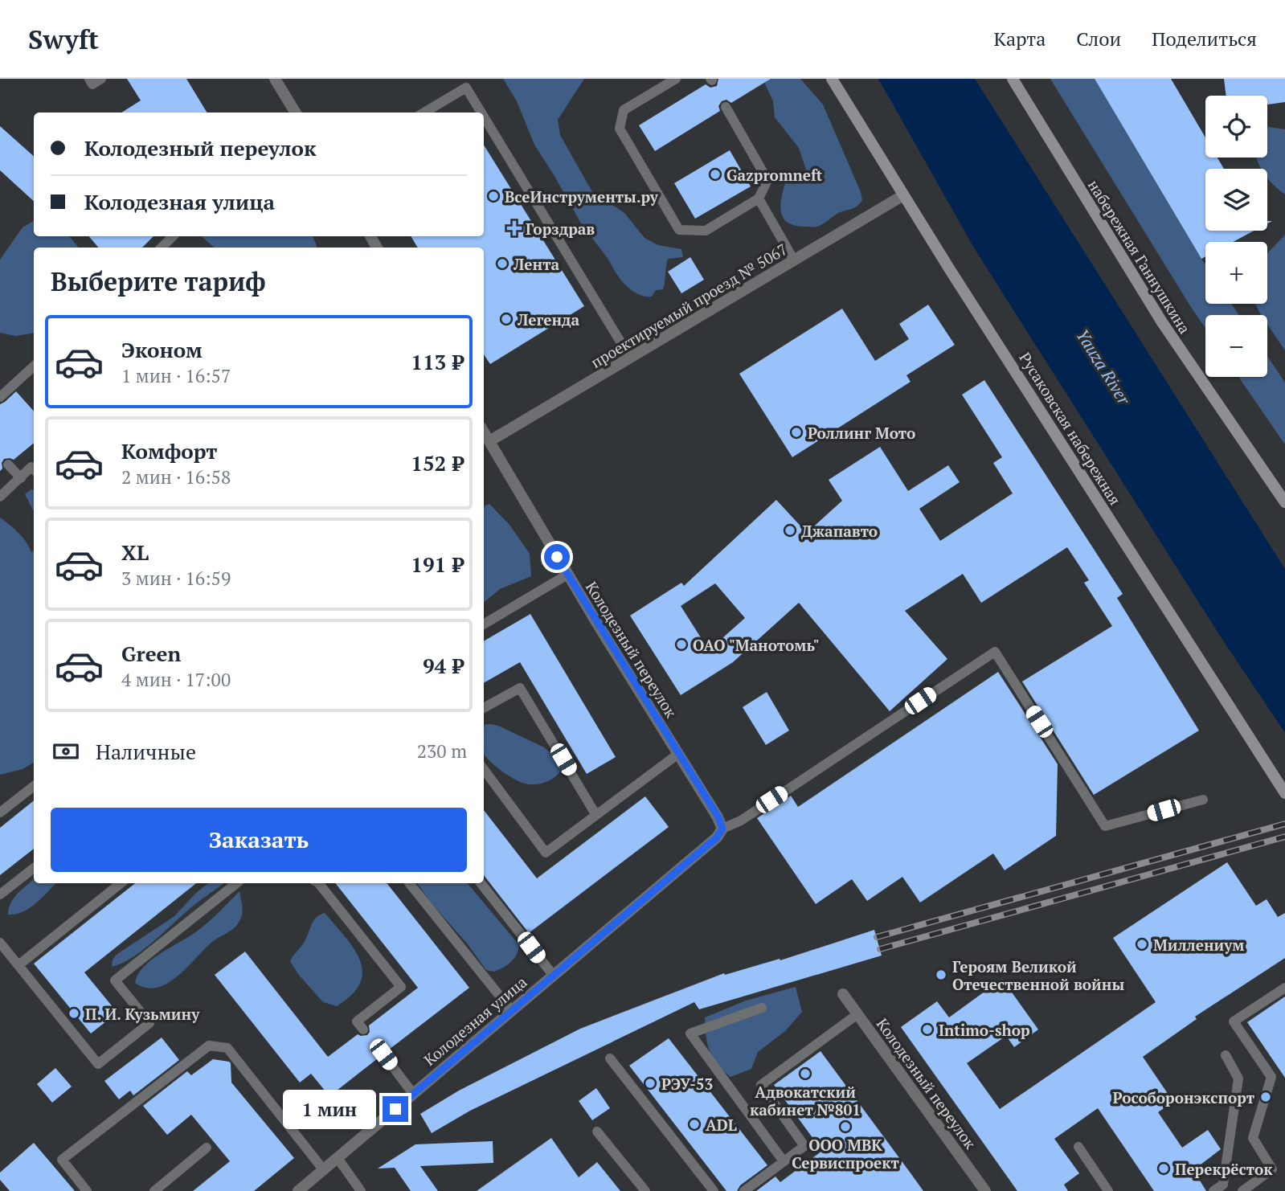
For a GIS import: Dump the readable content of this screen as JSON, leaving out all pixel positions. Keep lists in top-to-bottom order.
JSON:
{
  "streets": {
    "main road": ["набережная Ганнушкина", "Русаковская набережная"],
    "street": ["проектируемый проезд № 5067", "Колодезный переулок", "Колодезная улица"]
  },
  "crossings": [
    ["проектируемый проезд № 5067", "Русаковская набережная"],
    ["проектируемый проезд № 5067", "Колодезный переулок"],
    ["Колодезный переулок", "Колодезная улица"]
  ],
  "water": ["Yauza River"],
  "places": {
    "other": [
      "Gazpromneft",
      "ВсеИнструменты.ру",
      "Лента",
      "Легенда",
      "Роллинг Мото",
      "Джапавто",
      "ОАО \"Манотомь\"",
      "Миллениум",
      "Героям Великой Отечественной войны",
      "П. И. Кузьмину",
      "Intimo-shop",
      "Адвокатский кабинет №801",
      "РЭУ-53",
      "Рособоронэкспорт",
      "ADL",
      "ООО МВК Сервиспроект",
      "Перекрёсток"
    ],
    "health": ["Горздрав"]
  },
  "page": {
    "header": "Swyft",
    "nav": ["Карта", "Слои", "Поделиться"],
    "map_buttons": ["+", "−"],
    "banner": ["Колодезный переулок", "Колодезная улица"],
    "heading": "Выберите тариф",
    "list": [
      {
        "name": "Эконом",
        "note": "1 мин · 16:57",
        "value": "113 ₽"
      },
      {
        "name": "Комфорт",
        "note": "2 мин · 16:58",
        "value": "152 ₽"
      },
      {
        "name": "XL",
        "note": "3 мин · 16:59",
        "value": "191 ₽"
      },
      {
        "name": "Green",
        "note": "4 мин · 17:00",
        "value": "94 ₽"
      }
    ],
    "pay": ["Наличные", "230 m"],
    "buttons": "Заказать",
    "bubble": "1 мин"
  }
}
